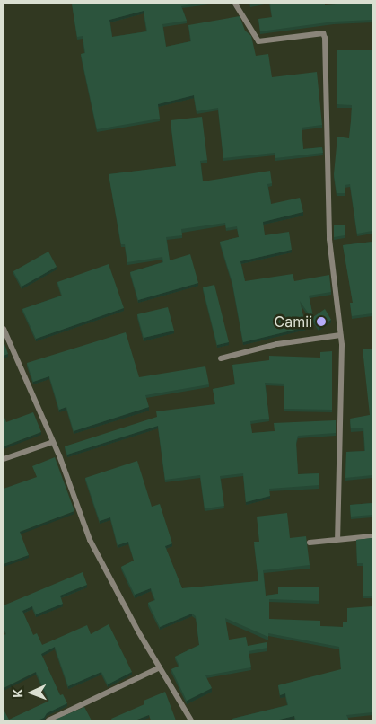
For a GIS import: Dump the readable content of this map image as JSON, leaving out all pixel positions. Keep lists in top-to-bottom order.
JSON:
{
  "places": ["Camii"],
  "north": "left"
}
